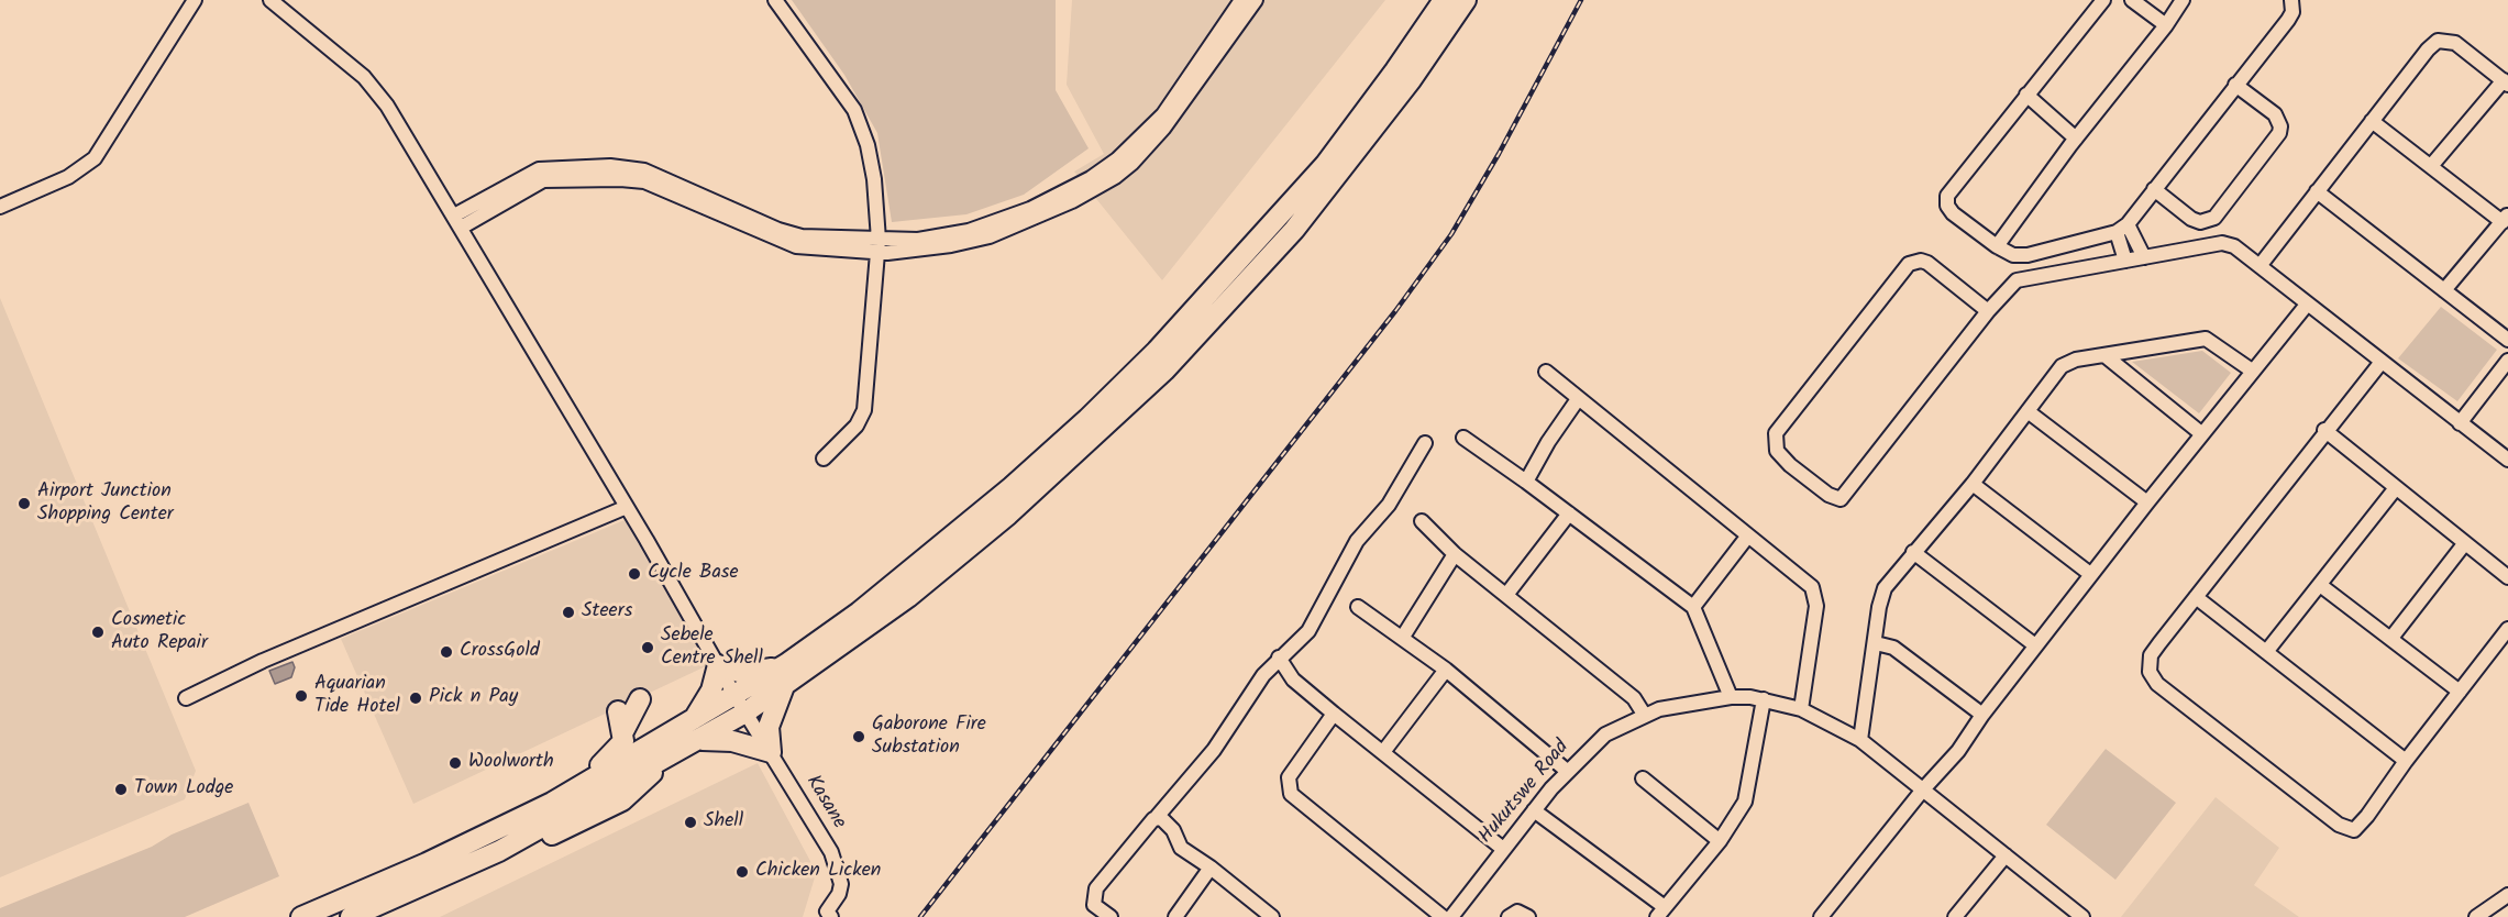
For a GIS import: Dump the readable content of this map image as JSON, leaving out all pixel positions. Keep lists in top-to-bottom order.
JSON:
{
  "streets": {
    "street": ["Hukutswe Road", "Kasane"]
  },
  "places": [
    "Airport Junction Shopping Center",
    "Cycle Base",
    "Steers",
    "Cosmetic Auto Repair",
    "Sebele Centre Shell",
    "CrossGold",
    "Aquarian Tide Hotel",
    "Pick n Pay",
    "Gaborone Fire Substation",
    "Woolworth",
    "Town Lodge",
    "Shell",
    "Chicken Licken"
  ]
}
